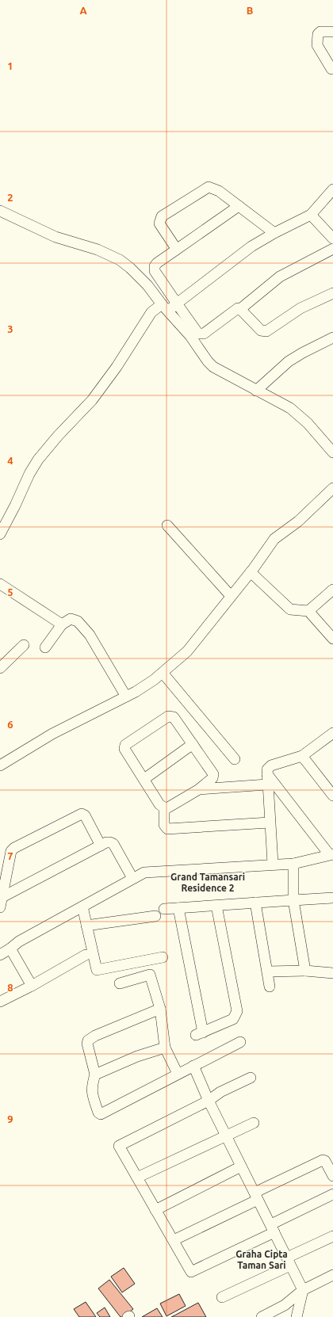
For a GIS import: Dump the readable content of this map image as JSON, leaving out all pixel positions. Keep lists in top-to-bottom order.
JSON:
{
  "districts": ["Grand Tamansari Residence 2", "Graha Cipta Taman Sari"],
  "grid": {
    "columns": ["A", "B"],
    "rows": [
      "1",
      "2",
      "3",
      "4",
      "5",
      "6",
      "7",
      "8",
      "9"
    ]
  }
}
